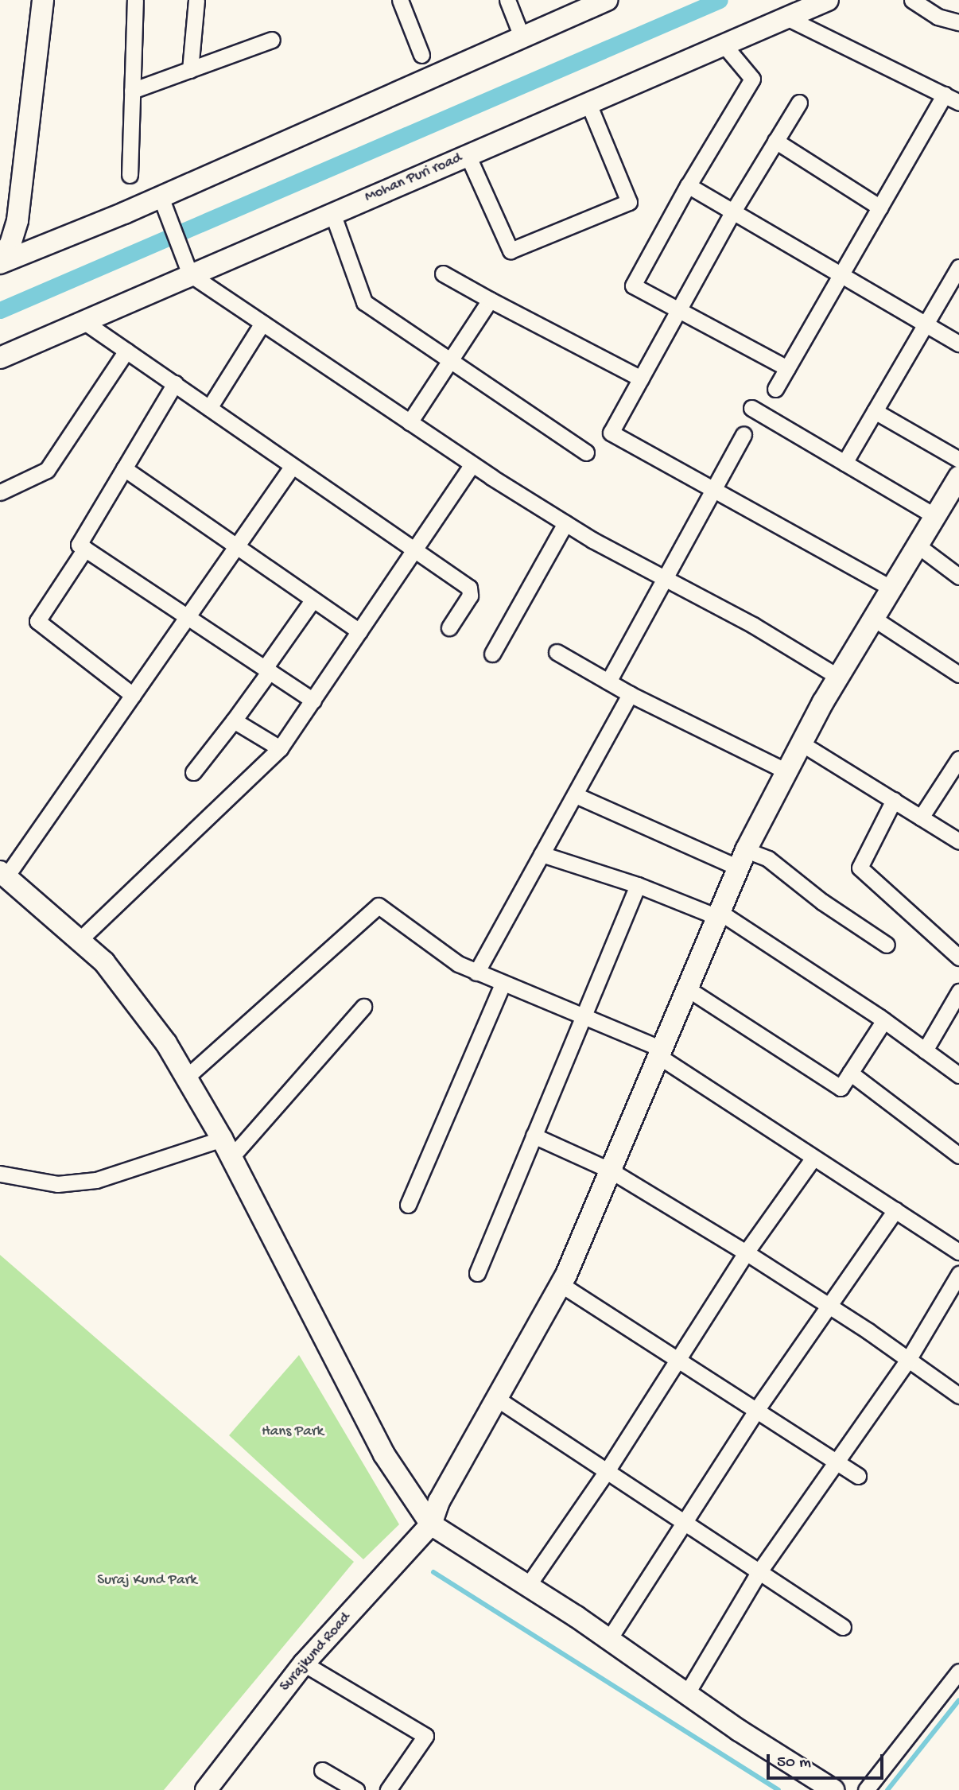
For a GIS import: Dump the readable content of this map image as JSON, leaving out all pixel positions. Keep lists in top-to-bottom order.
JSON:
{
  "streets": {
    "street": ["Mohan Puri road", "Surajkund Road"]
  },
  "parks": ["Hans Park", "Suraj Kund Park"],
  "scale_bar": "50 m"
}
